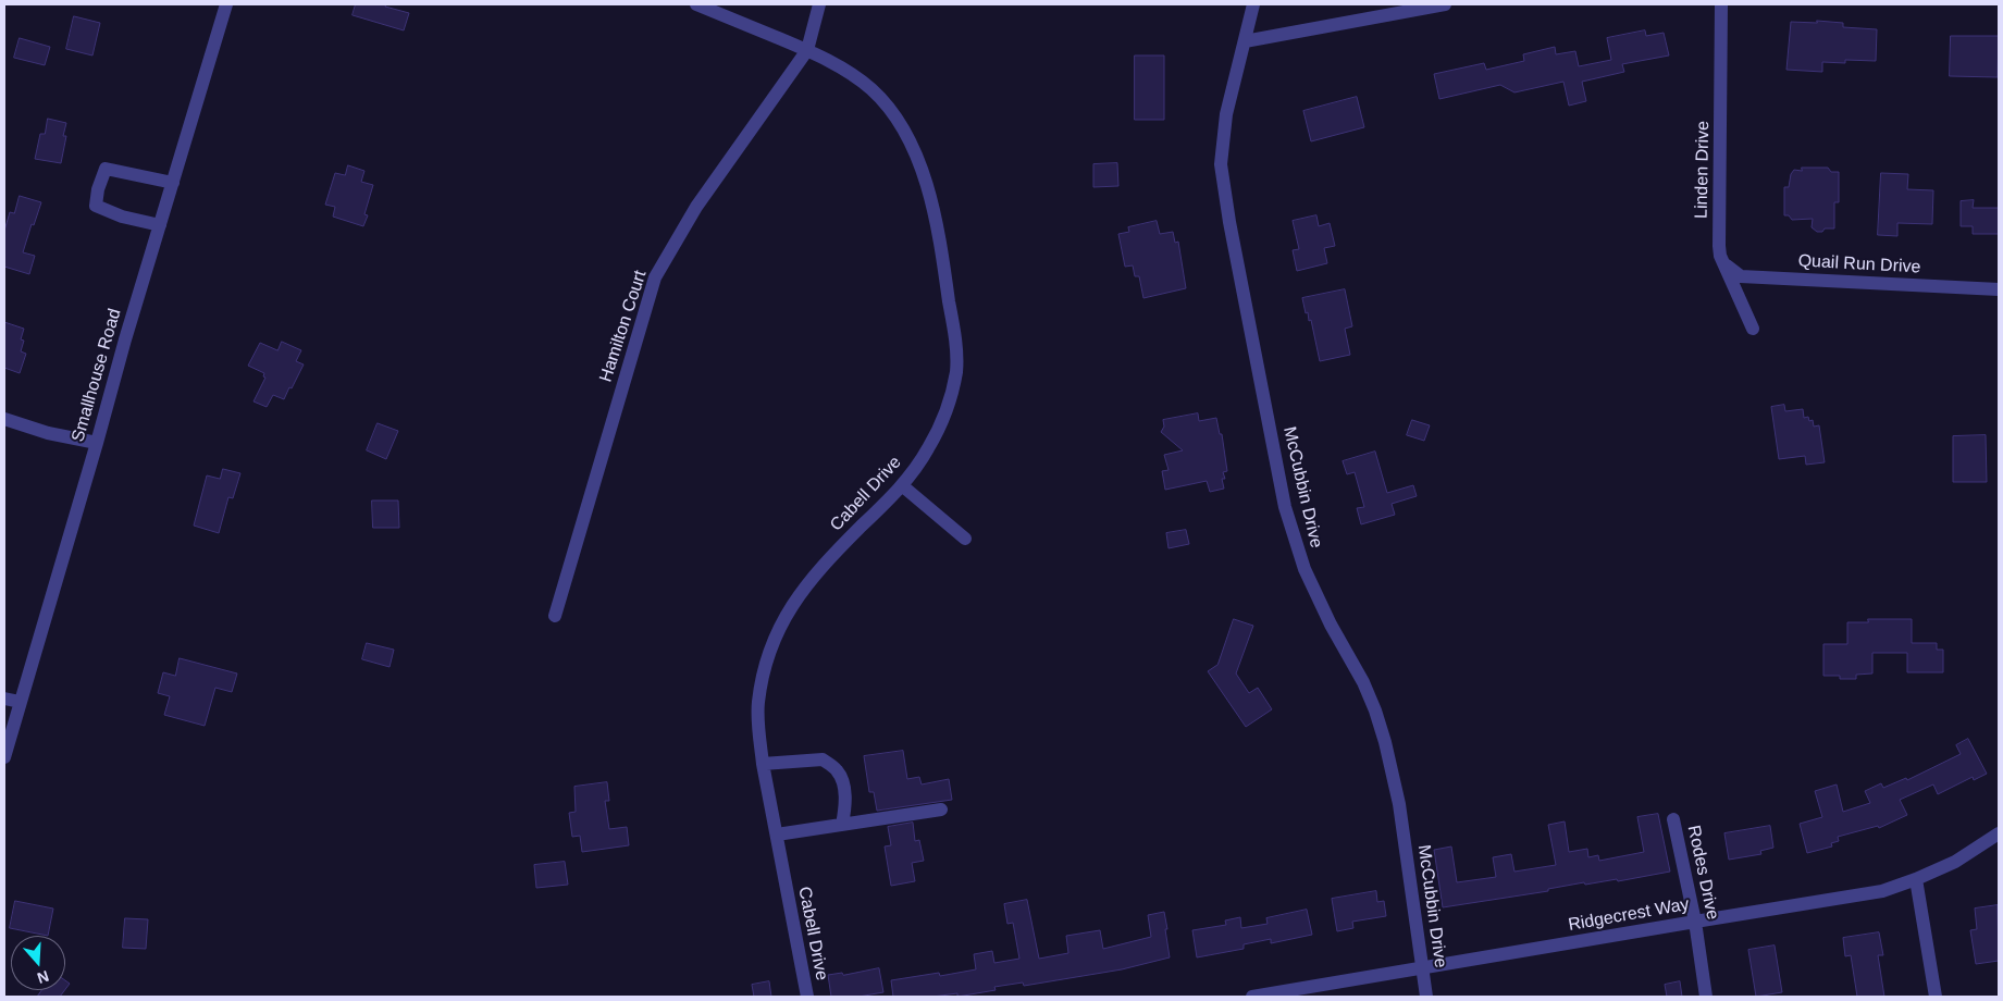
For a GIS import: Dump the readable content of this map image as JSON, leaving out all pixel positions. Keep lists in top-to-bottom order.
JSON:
{
  "streets": {
    "street": [
      "Linden Drive",
      "Quail Run Drive",
      "Hamilton Court",
      "Smallhouse Road",
      "McCubbin Drive",
      "Cabell Drive",
      "Rodes Drive",
      "Ridgecrest Way"
    ]
  },
  "crossings": [
    ["Linden Drive", "Quail Run Drive"],
    ["Hamilton Court", "Cabell Drive"],
    ["McCubbin Drive", "Ridgecrest Way"],
    ["Rodes Drive", "Ridgecrest Way"]
  ],
  "north": "bottom"
}
